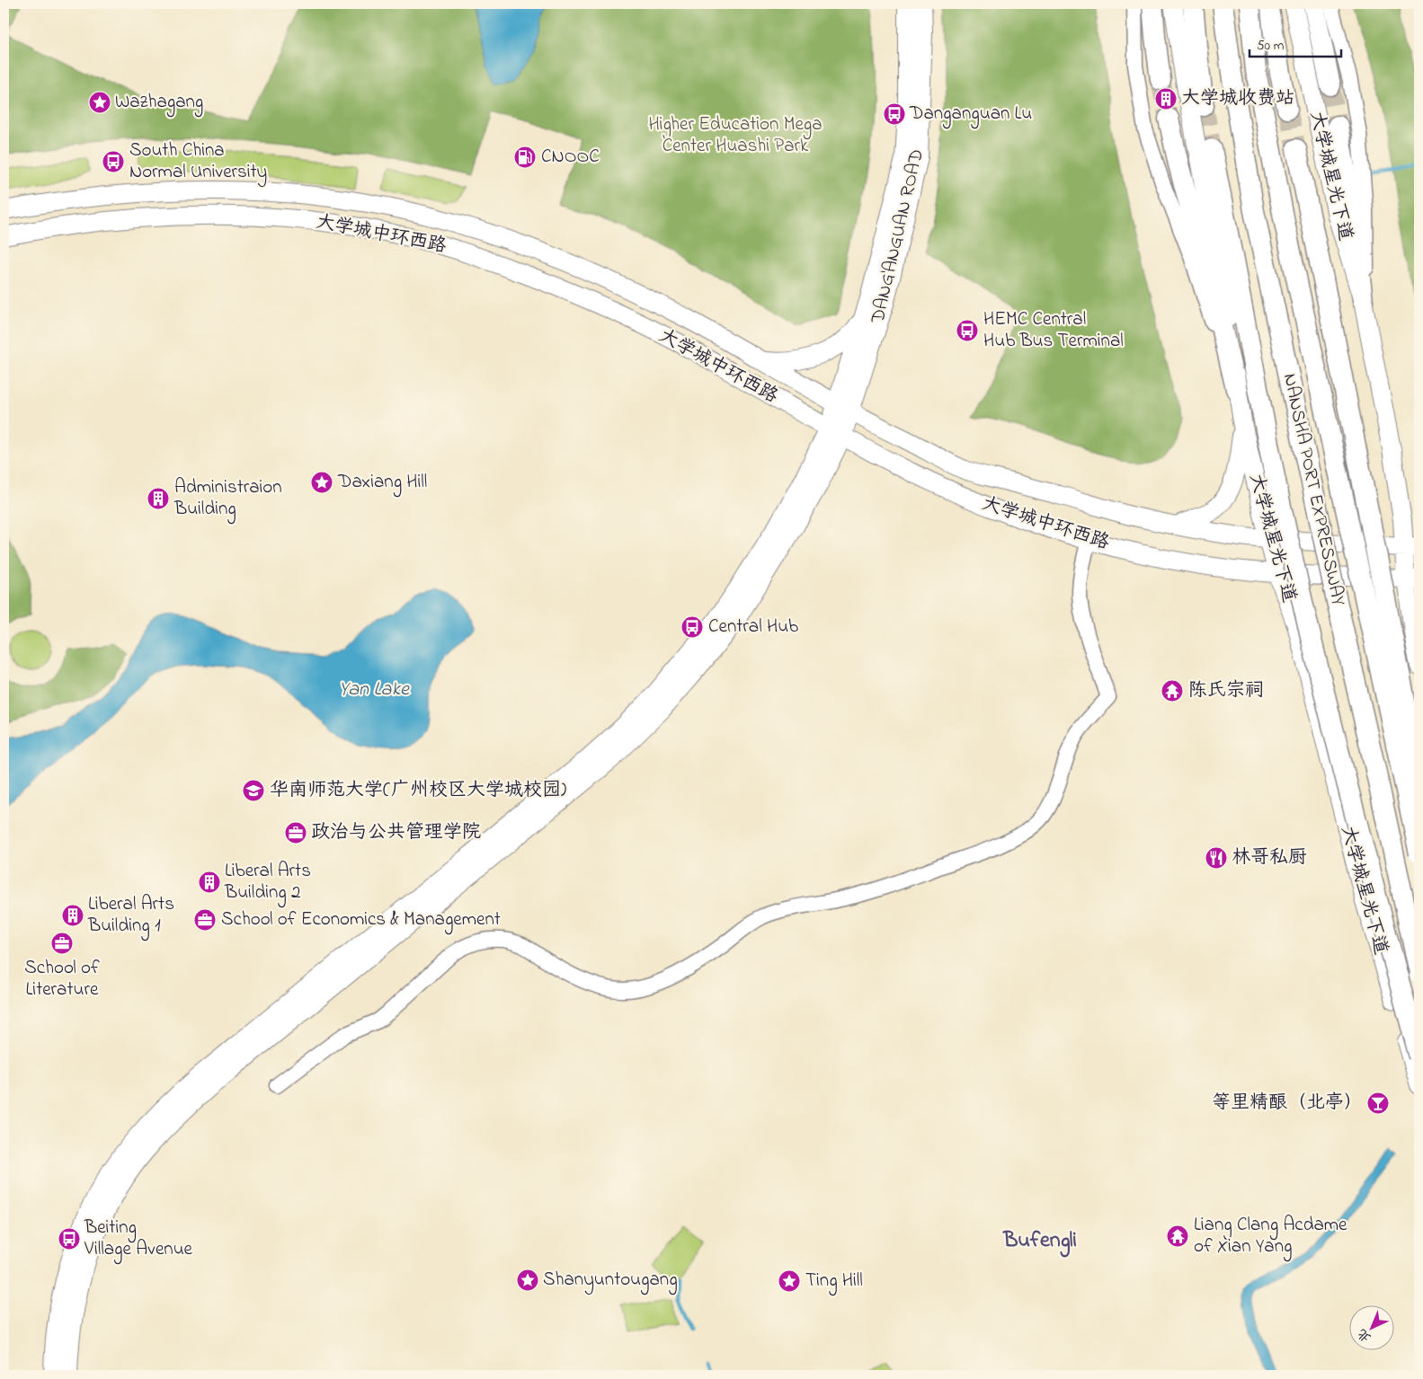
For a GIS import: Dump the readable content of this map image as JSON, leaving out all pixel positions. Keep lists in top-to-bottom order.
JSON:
{
  "streets": {
    "highway": ["NANSHA PORT EXPRESSWAY"],
    "main road": ["大学城星光下道", "大学城中环西路", "DANG'ANGUAN ROAD"]
  },
  "crossings": [
    ["大学城星光下道", "大学城中环西路"],
    ["大学城中环西路", "DANG'ANGUAN ROAD"]
  ],
  "districts": ["Bufengli"],
  "water": ["Yan Lake"],
  "parks": ["Higher Education Mega Center Huashi Park"],
  "places": {
    "building": [
      "大学城收费站",
      "Administraion Building",
      "Liberal Arts Building 2",
      "Liberal Arts Building 1"
    ],
    "place": [
      "Wazhagang",
      "Daxiang Hill",
      "Shanyuntougang",
      "Ting Hill"
    ],
    "bus stop": [
      "Danganguan Lu",
      "South China Normal University",
      "HEMC Central Hub Bus Terminal",
      "Central Hub",
      "Beiting Village Avenue"
    ],
    "fuel station": ["CNOOC"],
    "temple": ["陈氏宗祠", "Liang Clang Acdame of Xian Yang"],
    "school or university": ["华南师范大学(广州校区大学城校园)"],
    "office": ["政治与公共管理学院", "School of Economics & Management", "School of Literature"],
    "restaurant": ["林哥私厨"],
    "bar": ["等里精酿（北亭）"]
  },
  "scale_bar": "50 m",
  "north": "bottom left"
}
